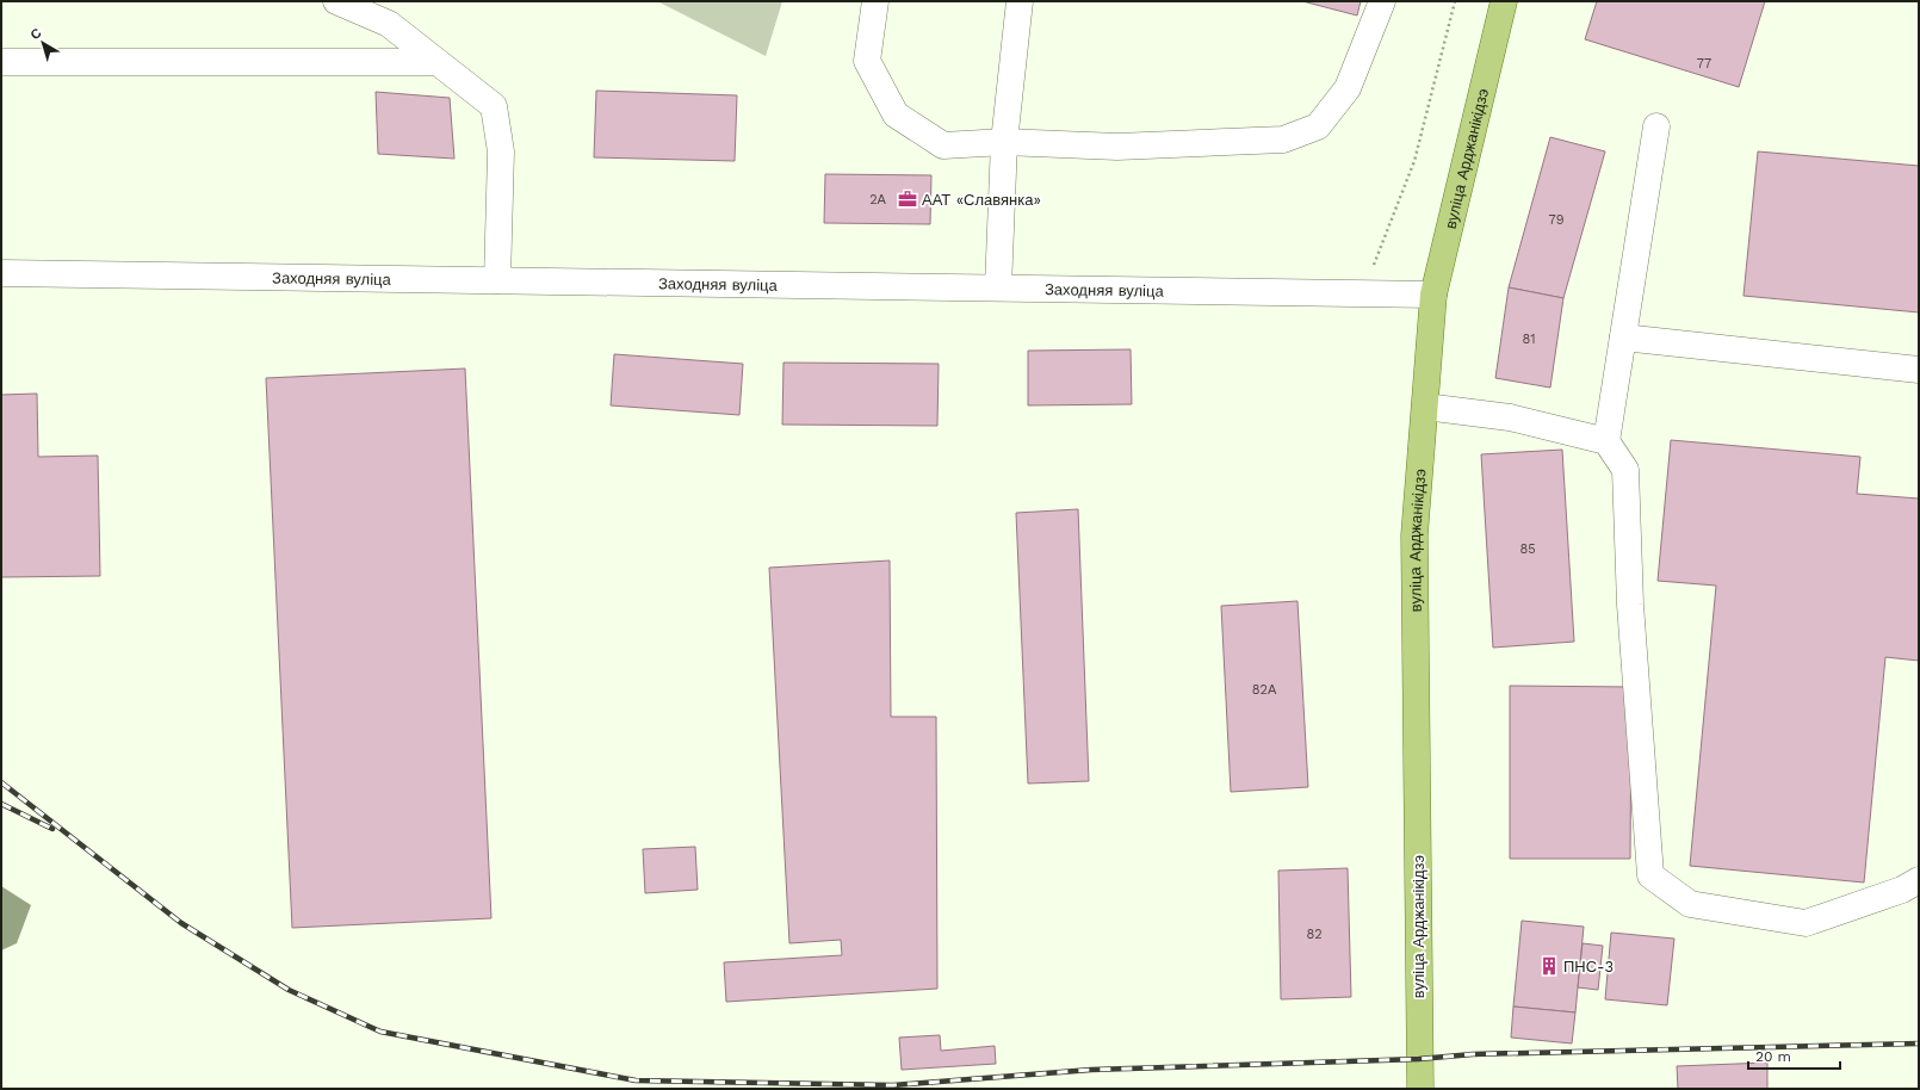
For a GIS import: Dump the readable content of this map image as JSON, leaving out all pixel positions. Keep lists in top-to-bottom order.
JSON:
{
  "streets": {
    "main road": ["вуліца Арджанікідзэ"],
    "street": ["Заходняя вуліца"]
  },
  "crossings": [
    ["вуліца Арджанікідзэ", "Заходняя вуліца"]
  ],
  "places": {
    "office": ["ААТ «Славянка»"],
    "building": ["ПНС-3"]
  },
  "house_numbers": [
    "77",
    "2А",
    "79",
    "81",
    "85",
    "82А",
    "82"
  ],
  "scale_bar": "20 m",
  "north": "top left"
}
